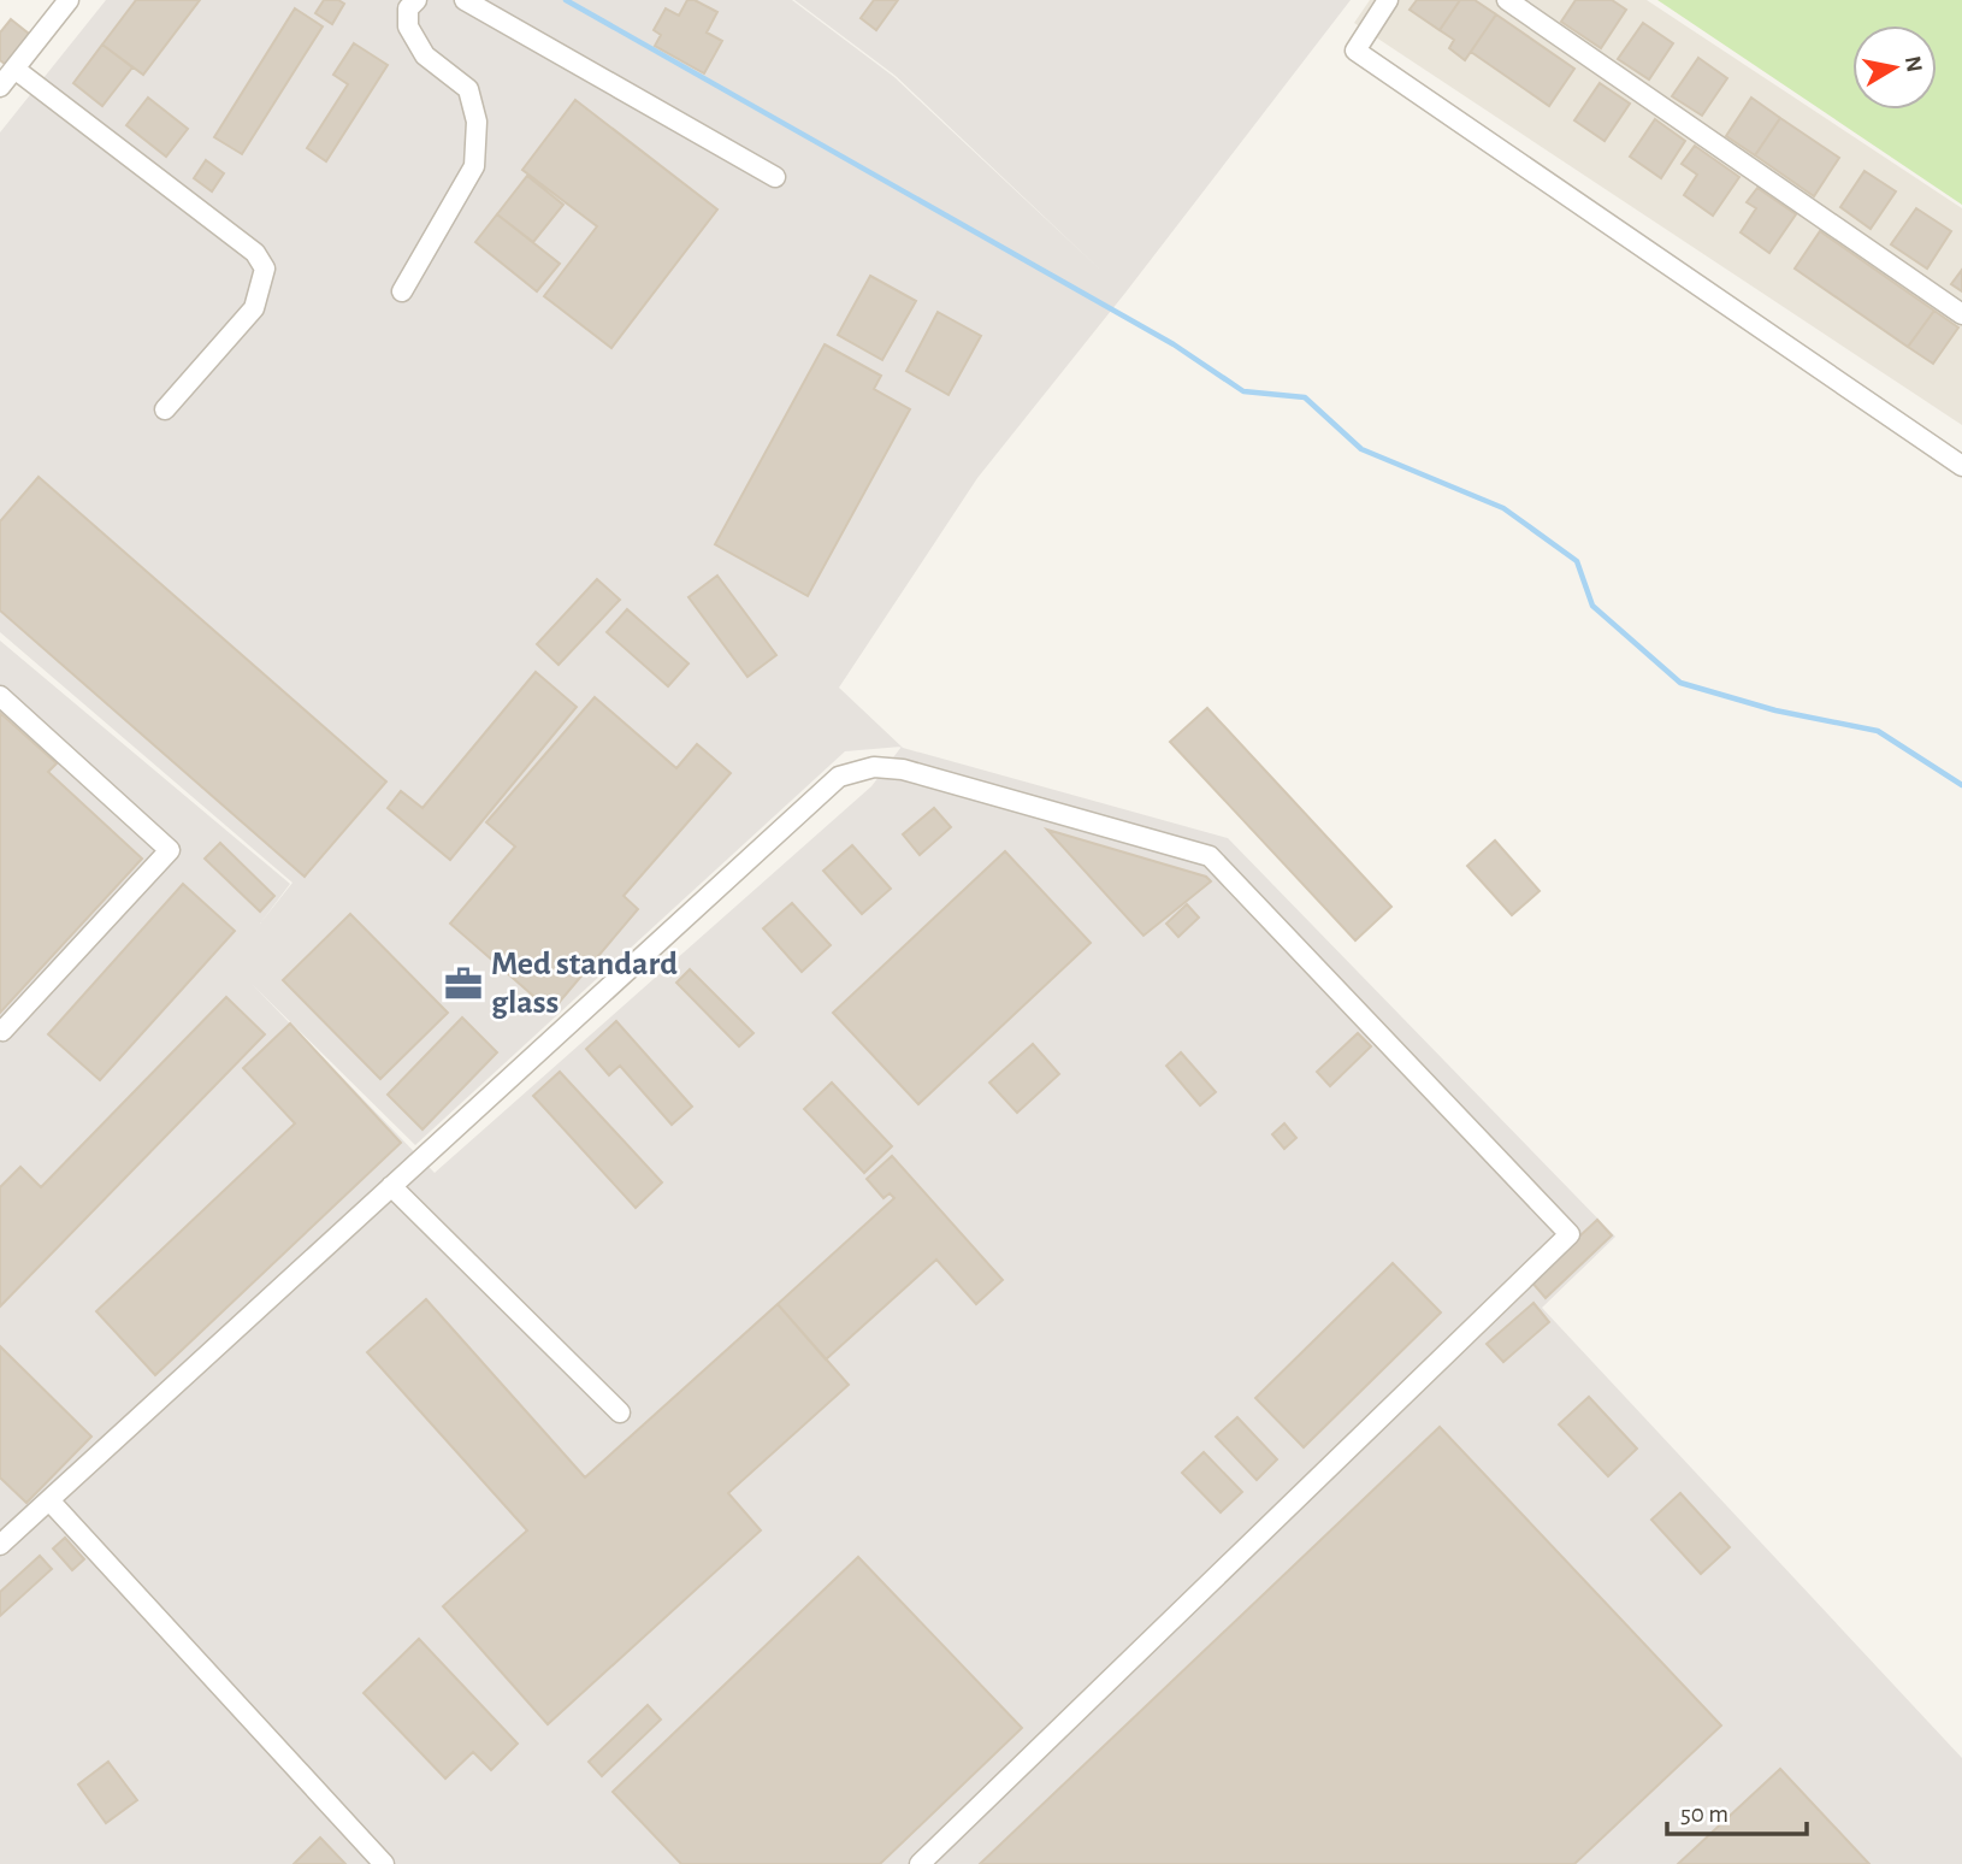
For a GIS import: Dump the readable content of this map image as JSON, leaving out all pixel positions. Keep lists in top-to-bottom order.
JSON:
{
  "places": {
    "office": ["Med standard glass"]
  },
  "scale_bar": "50 m",
  "north": "right"
}
